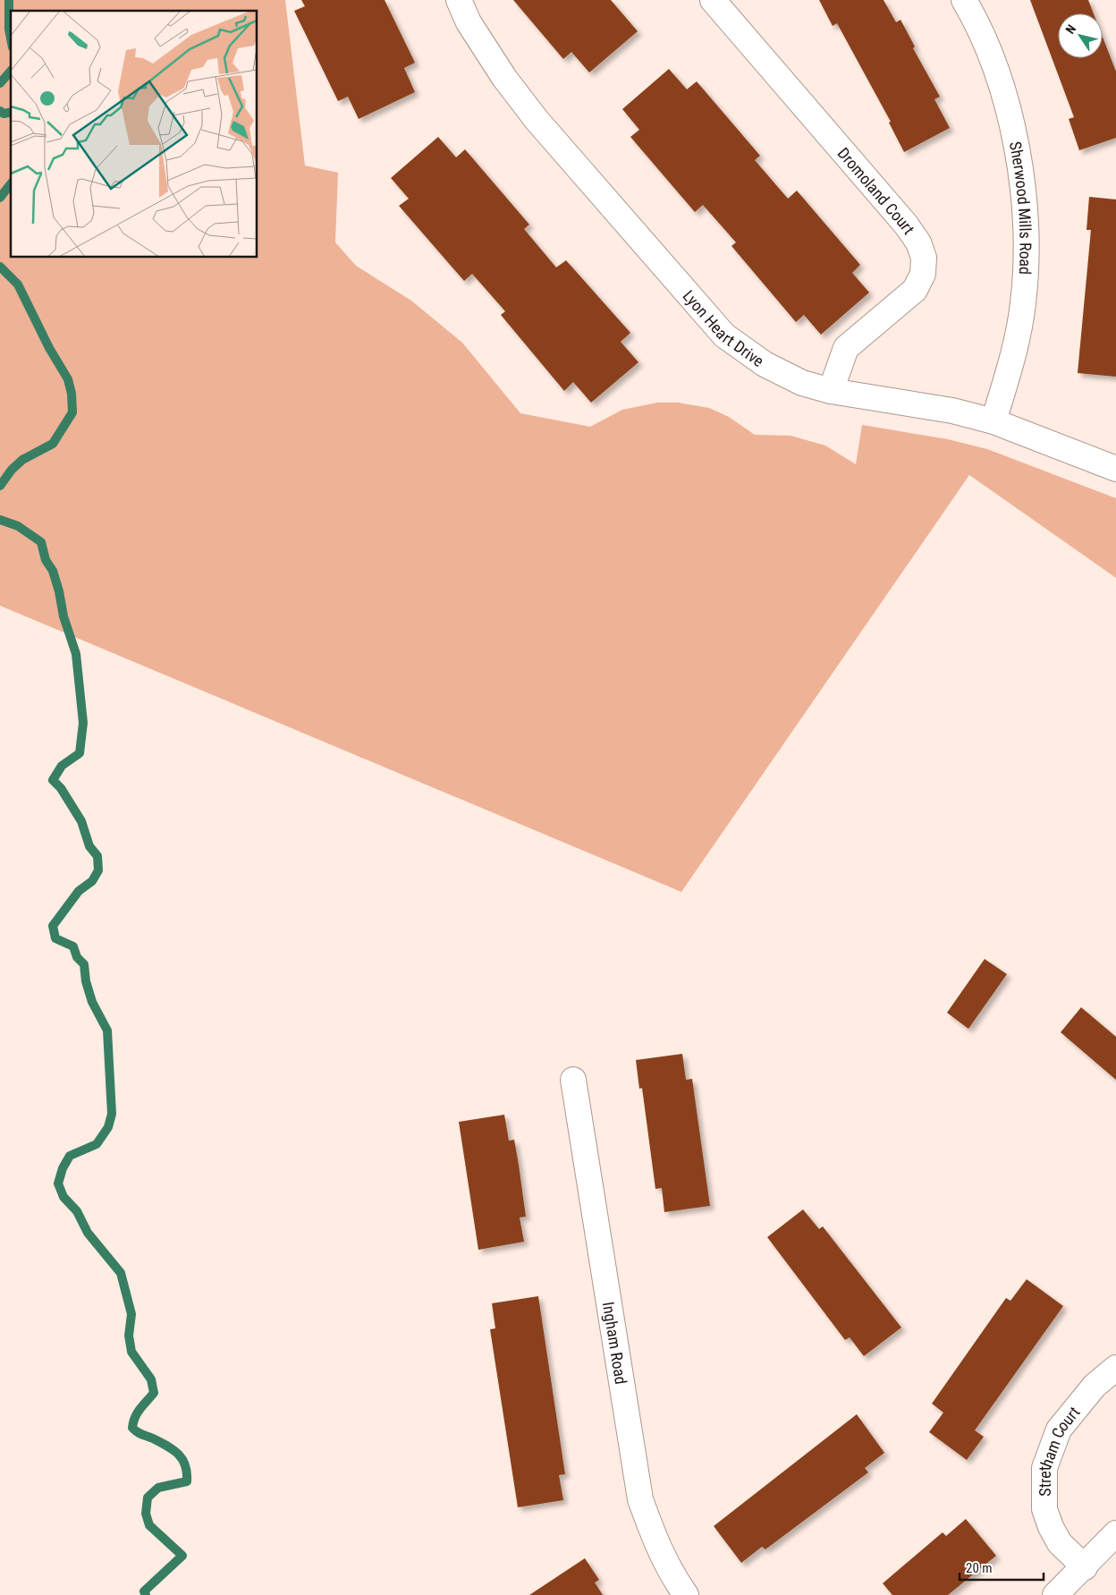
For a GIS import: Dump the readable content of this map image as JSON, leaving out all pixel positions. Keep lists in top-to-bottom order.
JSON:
{
  "streets": {
    "street": [
      "Dromoland Court",
      "Sherwood Mills Road",
      "Lyon Heart Drive",
      "Ingham Road",
      "Stretham Court"
    ]
  },
  "crossings": [
    ["Dromoland Court", "Lyon Heart Drive"],
    ["Sherwood Mills Road", "Lyon Heart Drive"]
  ],
  "scale_bar": "20 m",
  "north": "top left"
}
